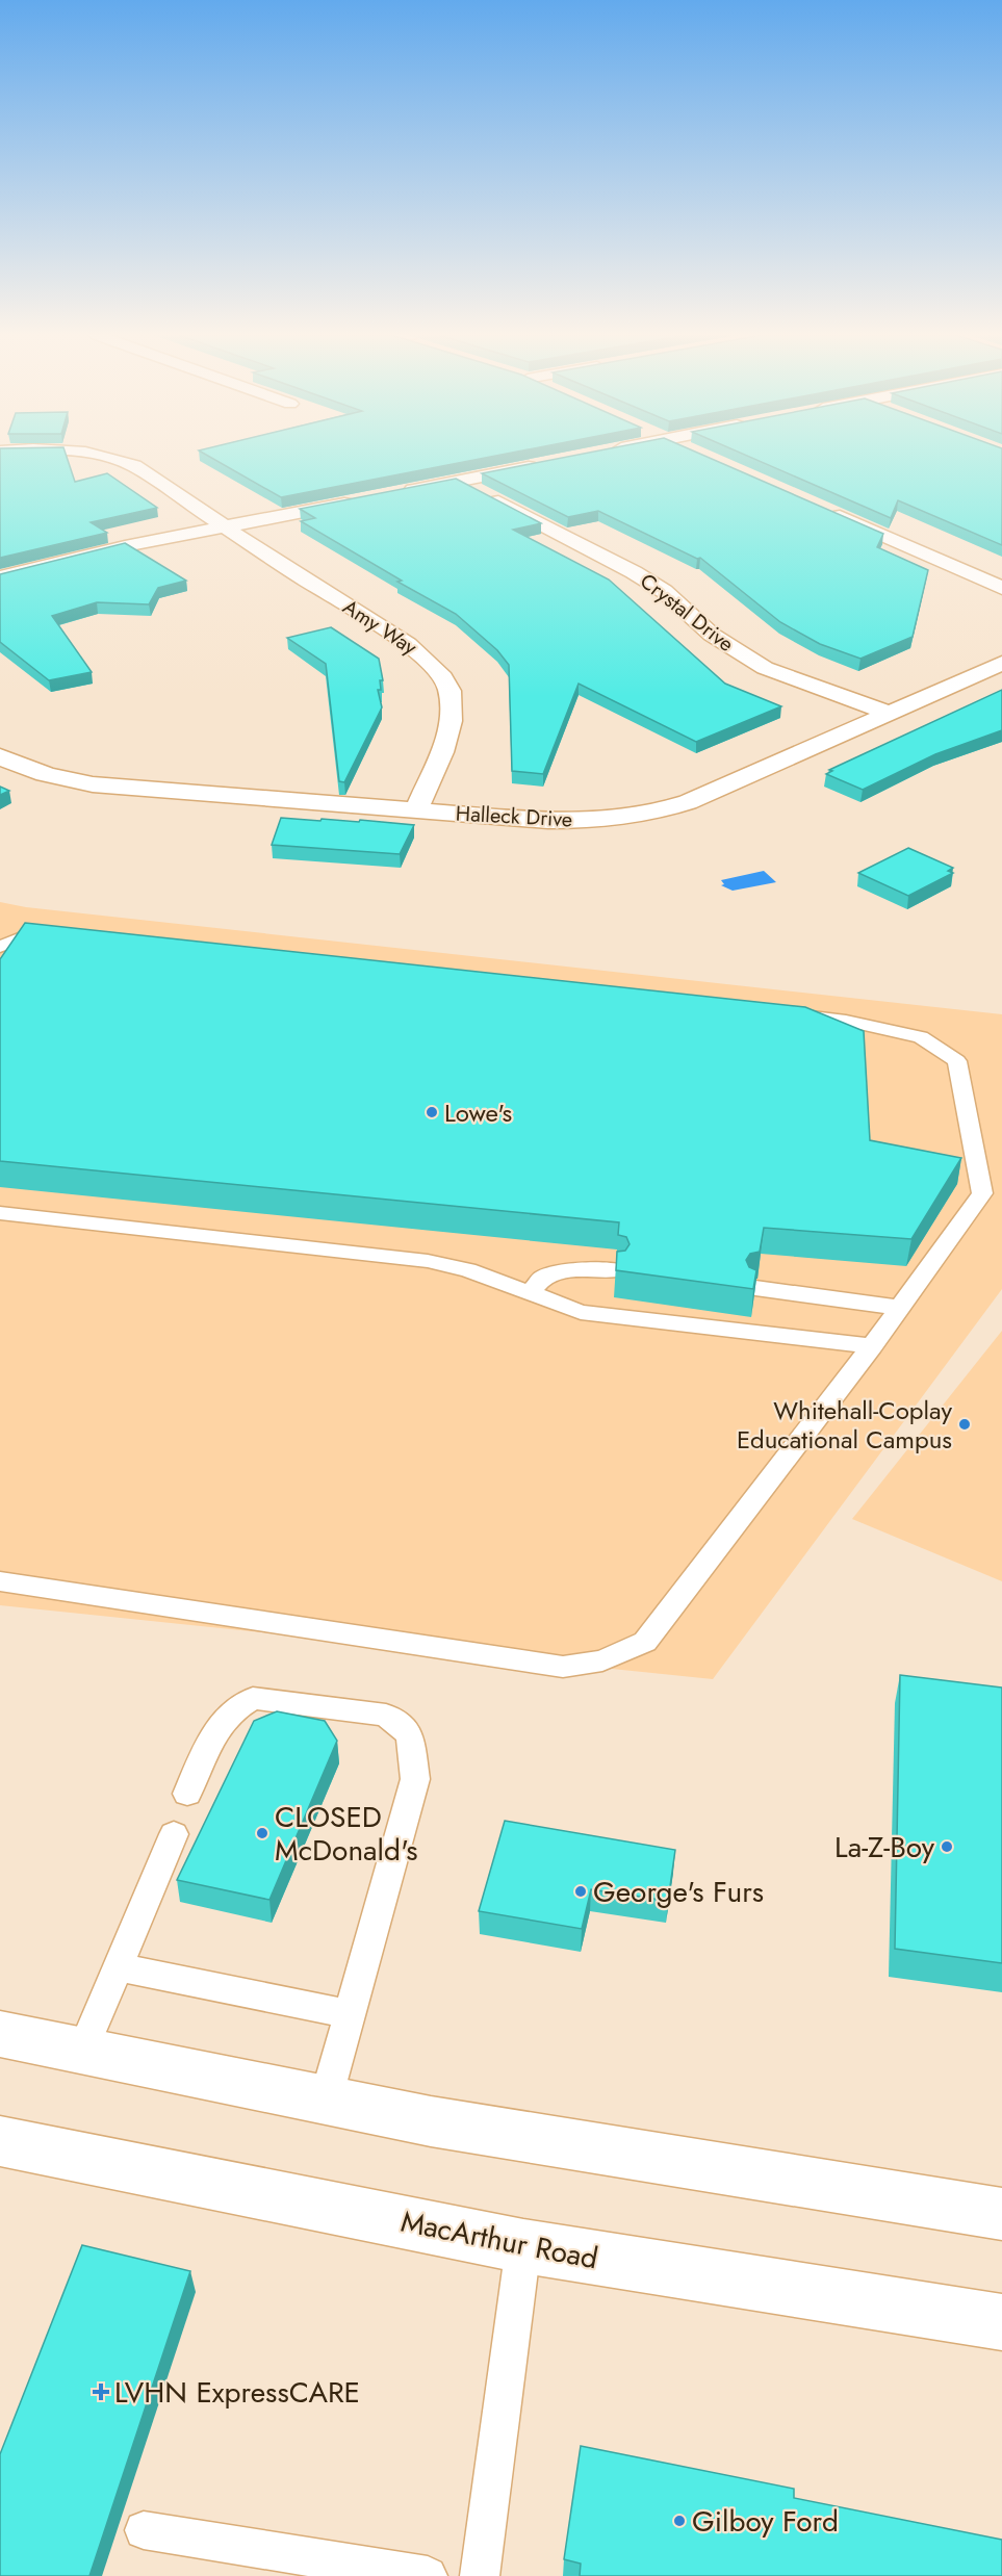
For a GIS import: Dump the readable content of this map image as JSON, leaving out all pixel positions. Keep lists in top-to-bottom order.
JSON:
{
  "streets": {
    "main road": [
      "Crystal Drive",
      "Amy Way",
      "Halleck Drive",
      "MacArthur Road"
    ]
  },
  "crossings": [
    ["Crystal Drive", "Halleck Drive"],
    ["Amy Way", "Halleck Drive"]
  ],
  "places": {
    "other": [
      "Lowe's",
      "Whitehall-Coplay Educational Campus",
      "CLOSED McDonald's",
      "La-Z-Boy",
      "George's Furs",
      "Gilboy Ford"
    ],
    "health": ["LVHN ExpressCARE"]
  }
}
